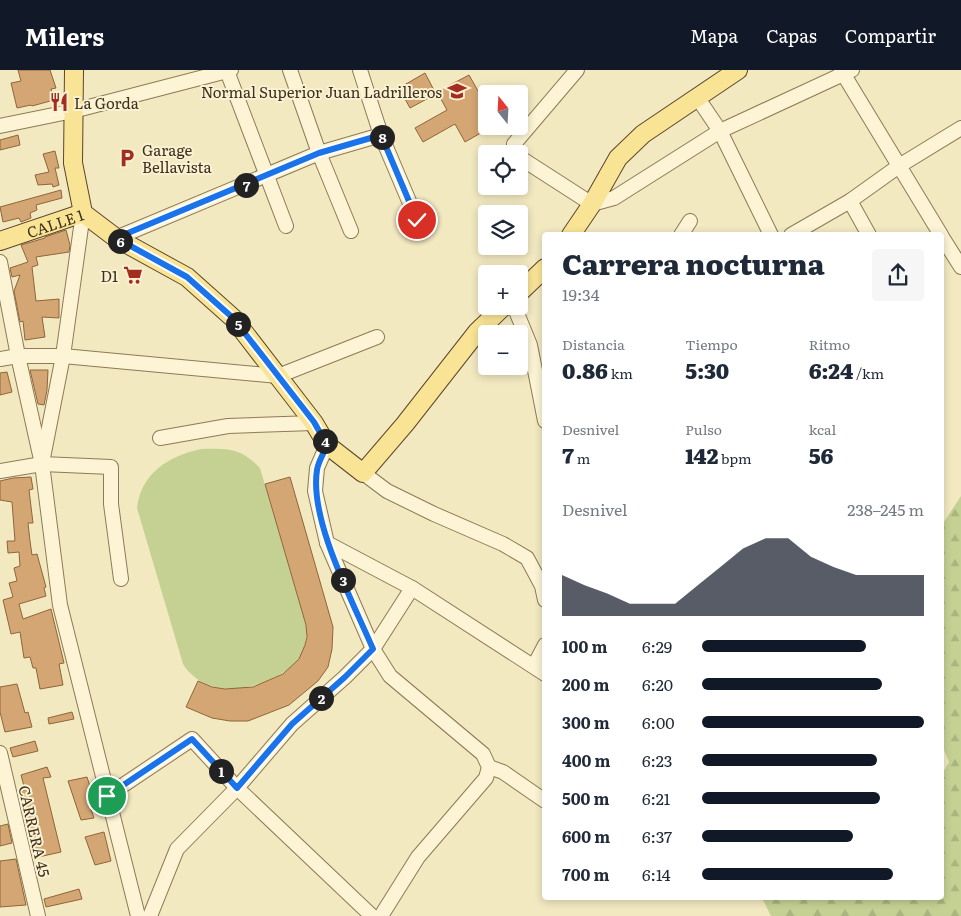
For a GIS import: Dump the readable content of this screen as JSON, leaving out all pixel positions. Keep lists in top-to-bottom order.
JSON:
{
  "streets": {
    "main road": ["CALLE 1"],
    "street": ["CARRERA 45"]
  },
  "places": {
    "school or university": ["Normal Superior Juan Ladrilleros"],
    "restaurant": ["La Gorda"],
    "parking": ["Garage Bellavista"],
    "supermarket": ["D1"]
  },
  "north": "top",
  "page": {
    "header": "Milers",
    "nav": ["Mapa", "Capas", "Compartir"],
    "map_buttons": ["+", "−"],
    "pins": [
      "8",
      "7",
      "6",
      "5",
      "4",
      "3",
      "2",
      "1"
    ],
    "heading": ["Carrera nocturna", "19:34"],
    "stats": [
      ["Distancia", "0.86 km"],
      ["Tiempo", "5:30"],
      ["Ritmo", "6:24 /km"],
      ["Desnivel", "7 m"],
      ["Pulso", "142 bpm"],
      ["kcal", "56"]
    ],
    "chart": ["Desnivel", "238–245 m"],
    "list": [
      {
        "name": "100 m",
        "note": "6:29"
      },
      {
        "name": "200 m",
        "note": "6:20"
      },
      {
        "name": "300 m",
        "note": "6:00"
      },
      {
        "name": "400 m",
        "note": "6:23"
      },
      {
        "name": "500 m",
        "note": "6:21"
      },
      {
        "name": "600 m",
        "note": "6:37"
      },
      {
        "name": "700 m",
        "note": "6:14"
      }
    ]
  }
}
